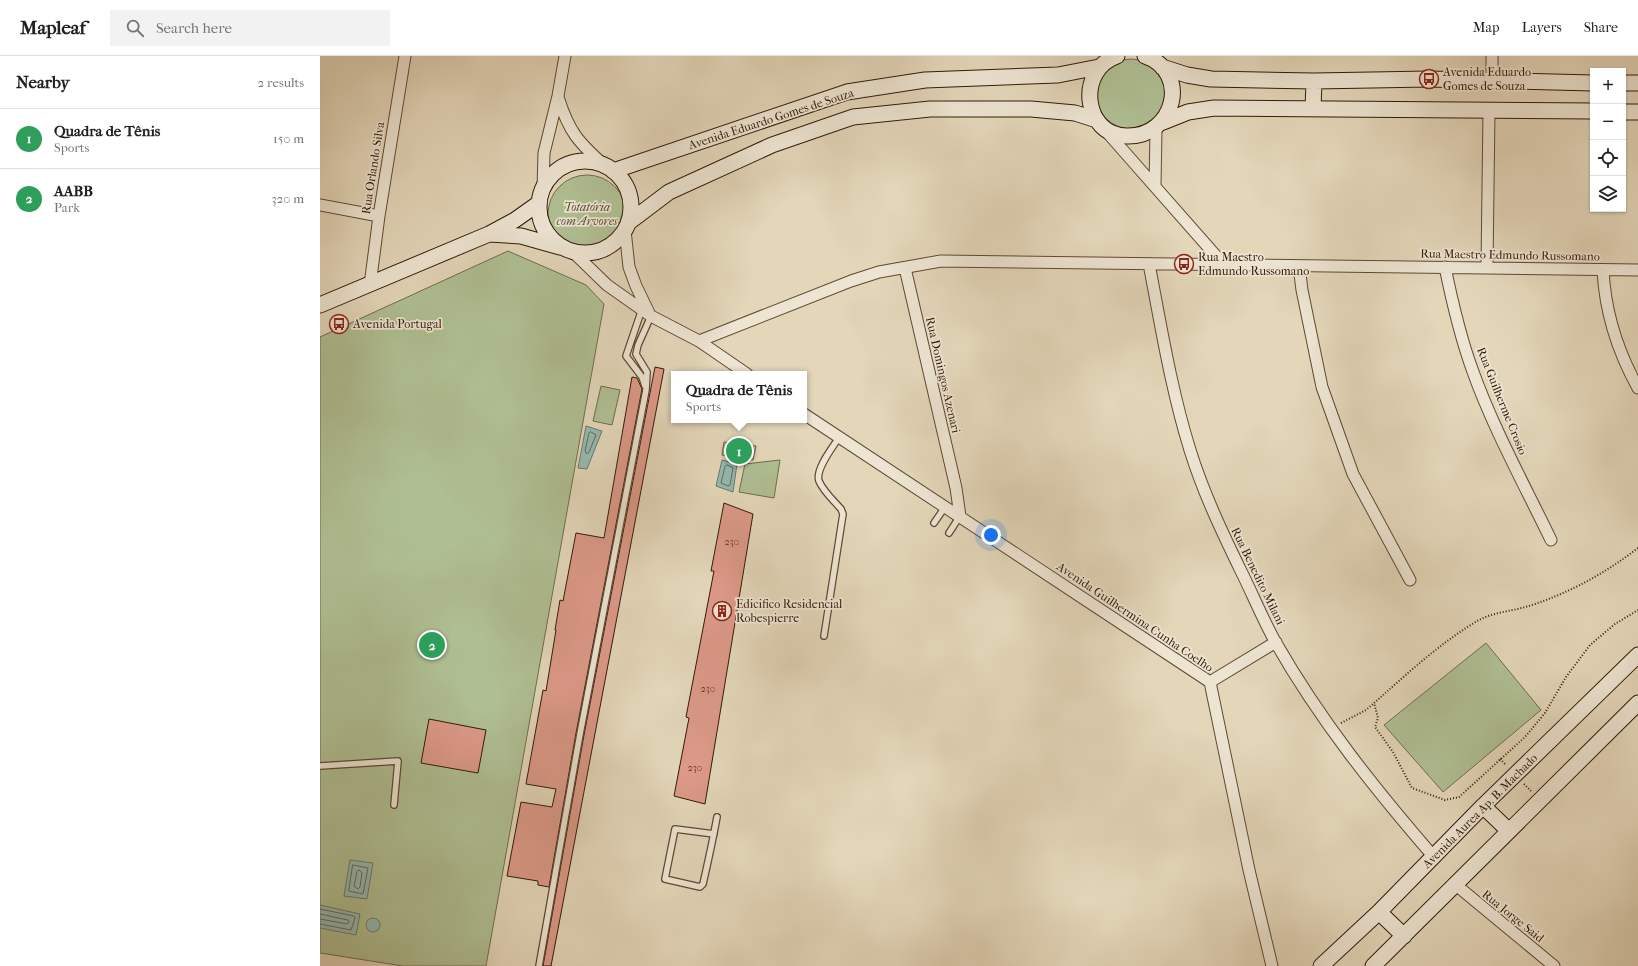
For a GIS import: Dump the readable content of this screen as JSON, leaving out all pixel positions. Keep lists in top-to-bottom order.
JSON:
{
  "streets": {
    "street": [
      "Avenida Eduardo Gomes de Souza",
      "Rua Orlando Silva",
      "Rua Maestro Edmundo Russomano",
      "Rua Domingos Azenari",
      "Rua Guilherme Crosio",
      "Rua Benedito Milani",
      "Avenida Guilhermina Cunha Coelho",
      "Avenida Aurea Ap. B. Machado",
      "Rua Jorge Said"
    ]
  },
  "crossings": [
    ["Rua Maestro Edmundo Russomano", "Rua Domingos Azenari"],
    ["Rua Maestro Edmundo Russomano", "Rua Guilherme Crosio"],
    ["Rua Maestro Edmundo Russomano", "Rua Benedito Milani"],
    ["Rua Domingos Azenari", "Avenida Guilhermina Cunha Coelho"],
    ["Rua Benedito Milani", "Avenida Aurea Ap. B. Machado"]
  ],
  "parks": ["Totatória com Arvores"],
  "places": {
    "bus stop": ["Avenida Eduardo Gomes de Souza", "Rua Maestro Edmundo Russomano", "Avenida Portugal"],
    "building": ["Edicifico Residencial Robespierre"]
  },
  "house_numbers": ["230", "230", "230"],
  "page": {
    "header": "Mapleaf",
    "search": "Search here",
    "nav": ["Map", "Layers", "Share"],
    "heading": ["Nearby", "2 results"],
    "map_buttons": ["+", "−"],
    "list": [
      {
        "mark": "1",
        "name": "Quadra de Tênis",
        "note": "Sports",
        "value": "150 m"
      },
      {
        "mark": "2",
        "name": "AABB",
        "note": "Park",
        "value": "320 m"
      }
    ],
    "popup": ["Quadra de Tênis", "Sports"],
    "pins": ["1", "2"]
  }
}
